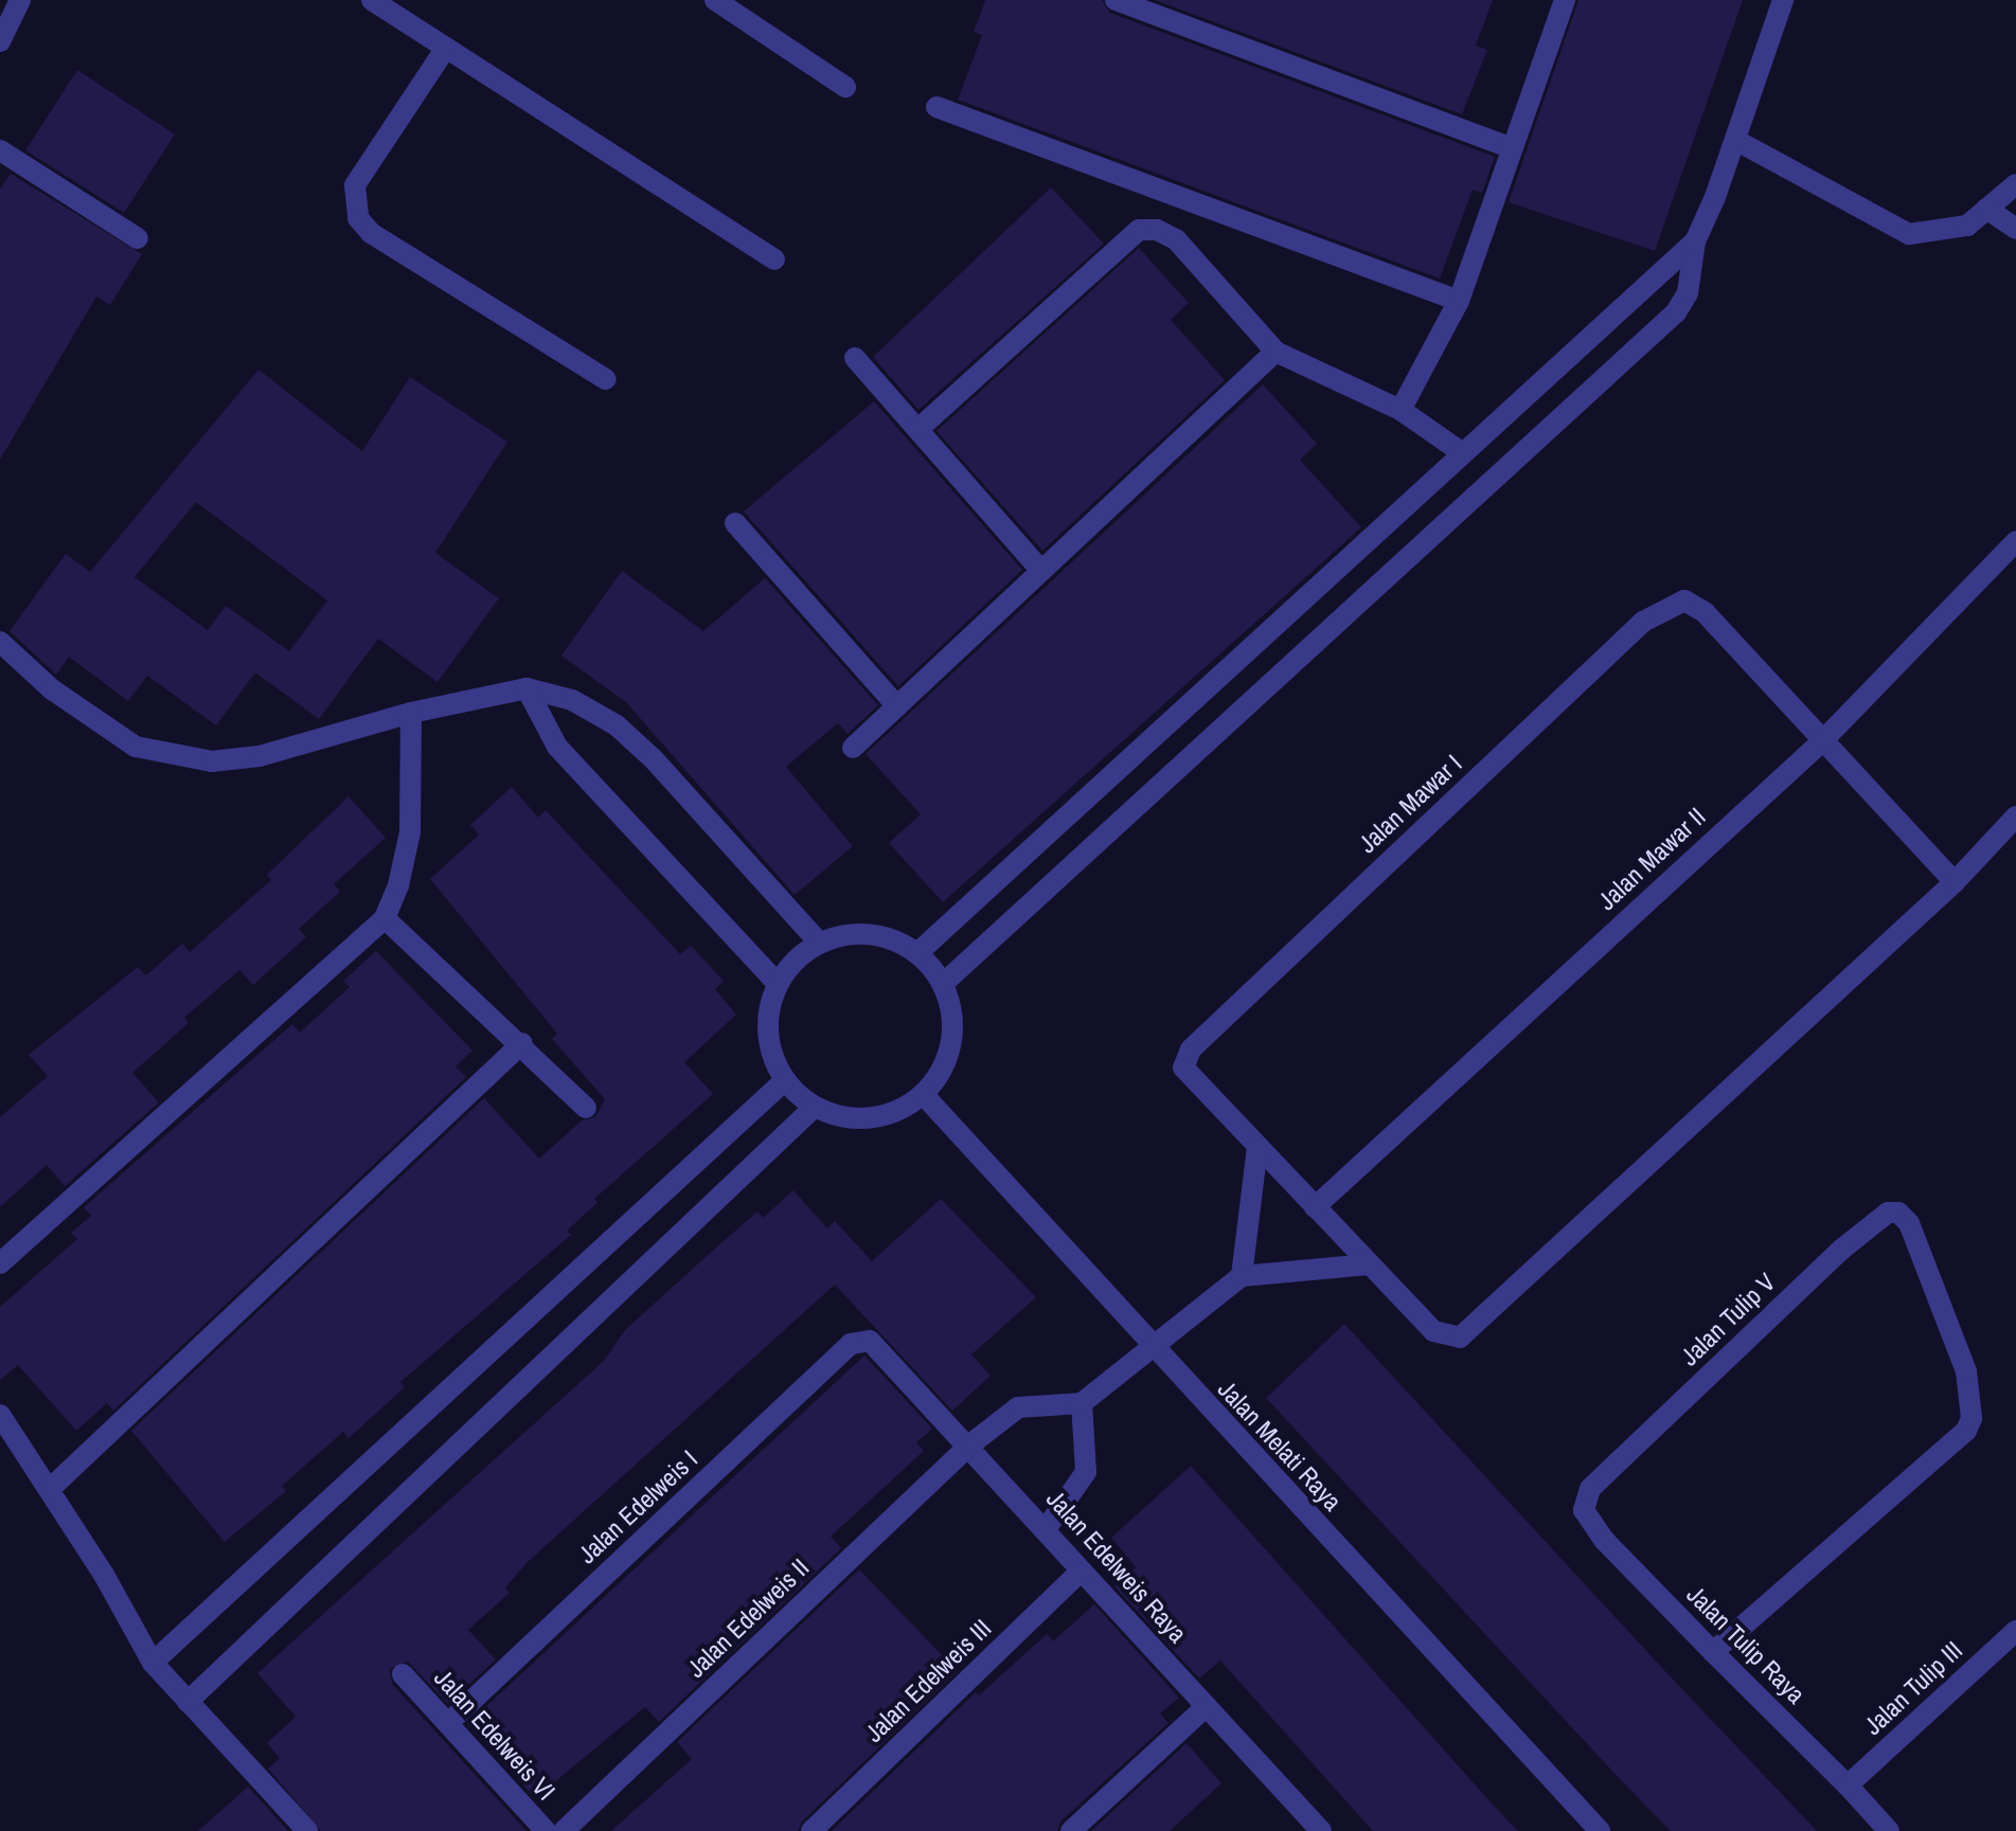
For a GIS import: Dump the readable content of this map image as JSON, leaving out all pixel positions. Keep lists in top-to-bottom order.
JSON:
{
  "streets": {
    "street": [
      "Jalan Mawar I",
      "Jalan Mawar II",
      "Jalan Tulip V",
      "Jalan Melati Raya",
      "Jalan Edelweis I",
      "Jalan Edelweis Raya",
      "Jalan Edelweis II",
      "Jalan Tulip Raya",
      "Jalan Edelweis III",
      "Jalan Tulip III",
      "Jalan Edelweis VI"
    ]
  },
  "crossings": [
    ["Jalan Mawar I", "Jalan Mawar II"],
    ["Jalan Tulip V", "Jalan Tulip Raya"],
    ["Jalan Edelweis I", "Jalan Edelweis Raya"],
    ["Jalan Edelweis I", "Jalan Edelweis VI"],
    ["Jalan Edelweis Raya", "Jalan Edelweis II"],
    ["Jalan Edelweis Raya", "Jalan Edelweis III"],
    ["Jalan Tulip Raya", "Jalan Tulip III"]
  ]
}
